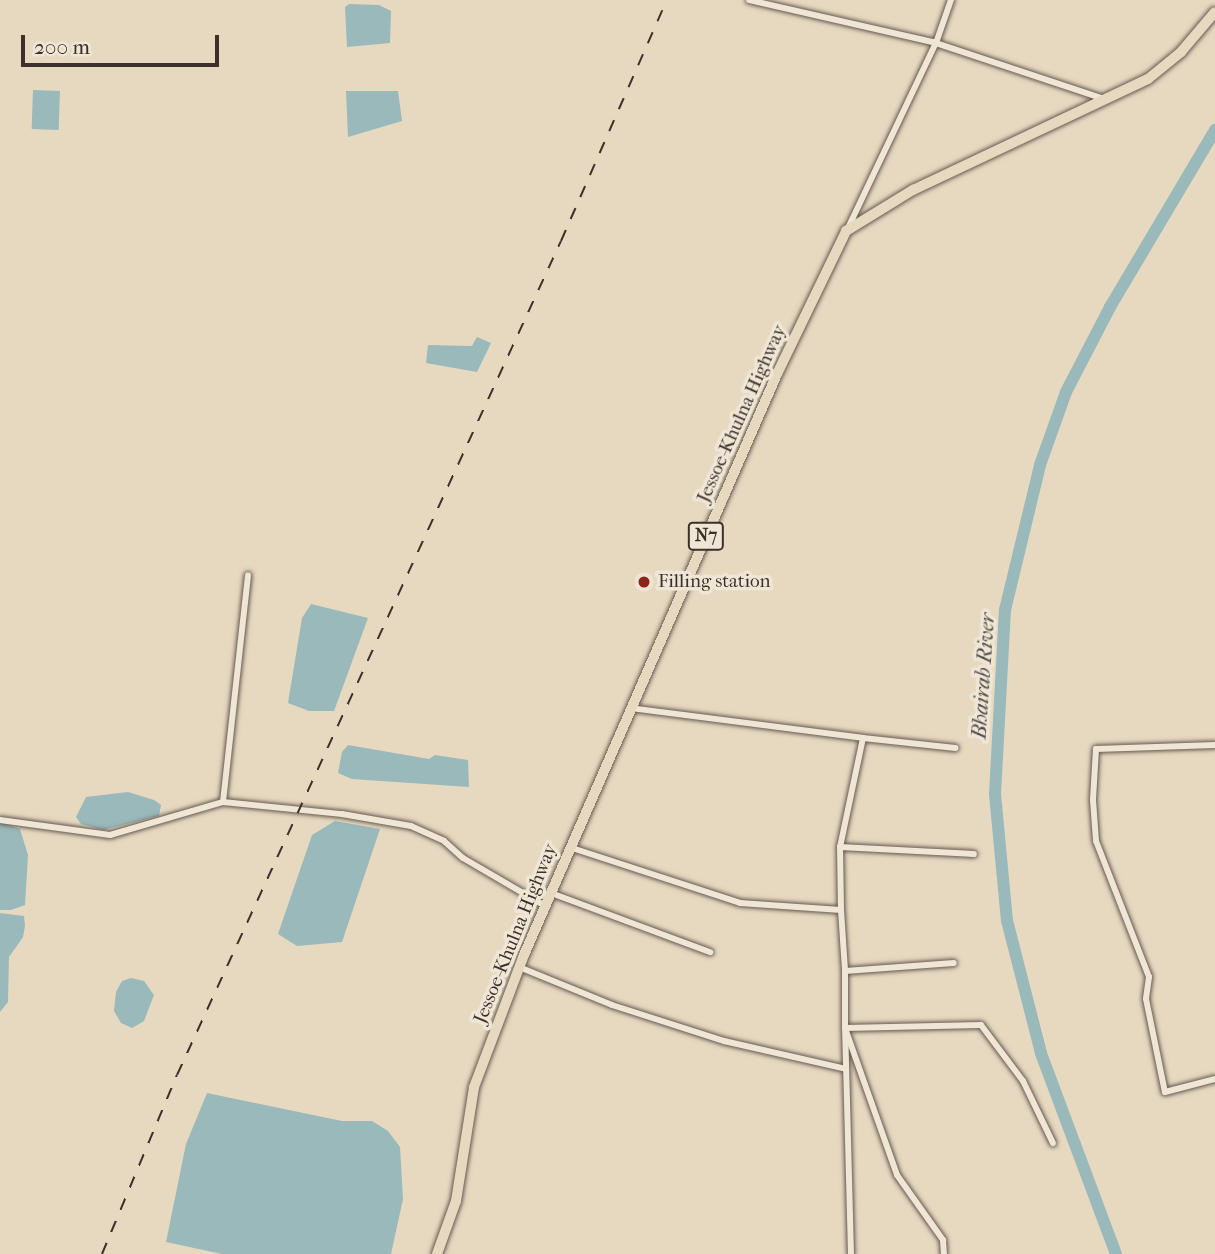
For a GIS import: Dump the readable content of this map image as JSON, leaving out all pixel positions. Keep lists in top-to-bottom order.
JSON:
{
  "streets": {
    "highway": ["Jessoe-Khulna Highway", "N7"]
  },
  "water": ["Bhairab River"],
  "places": ["Filling station"],
  "scale_bar": "200 m"
}
